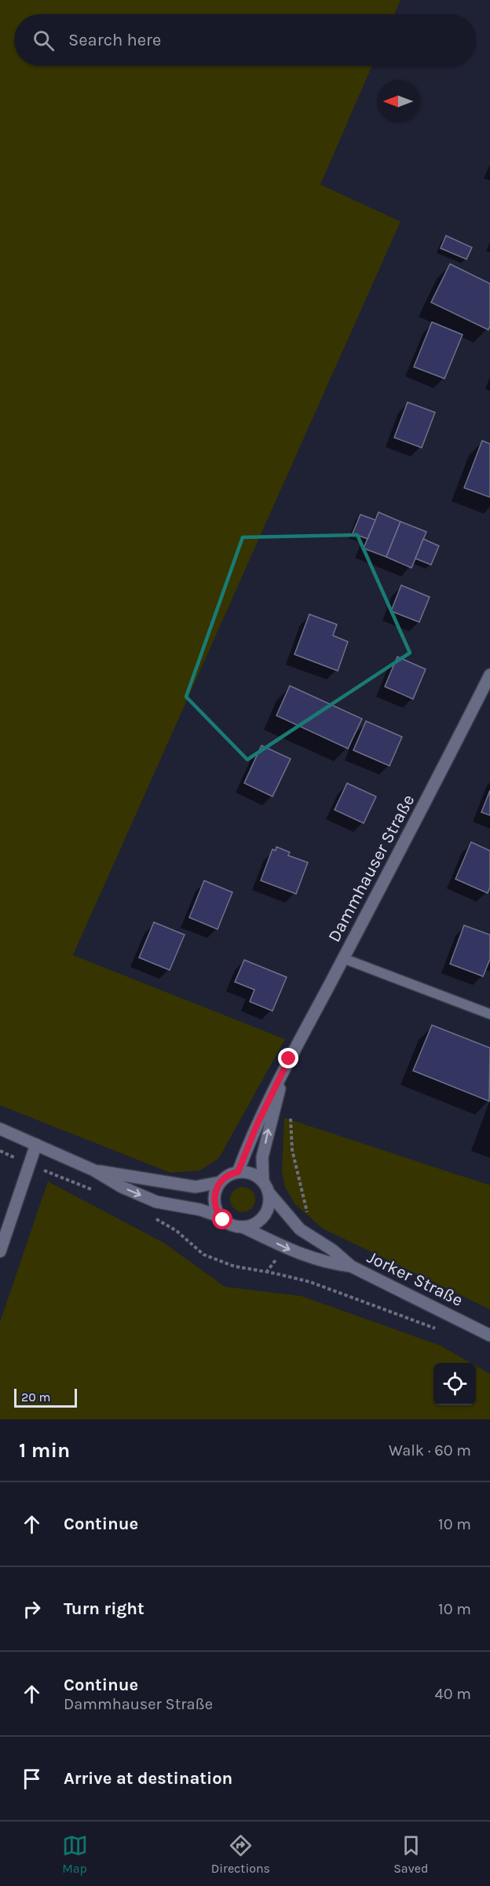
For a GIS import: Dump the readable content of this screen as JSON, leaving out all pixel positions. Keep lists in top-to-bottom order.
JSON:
{
  "streets": {
    "street": ["Dammhauser Straße", "Jorker Straße"]
  },
  "crossings": [
    ["Dammhauser Straße", "Jorker Straße"]
  ],
  "scale_bar": "20 m",
  "north": "left",
  "page": {
    "search": "Search here",
    "scale": "20 m",
    "heading": ["1 min", "Walk · 60 m"],
    "list": [
      ["Continue", "10 m"],
      ["Turn right", "10 m"],
      ["Continue", "Dammhauser Straße", "40 m"],
      "Arrive at destination"
    ],
    "nav": ["Map", "Directions", "Saved"]
  }
}
